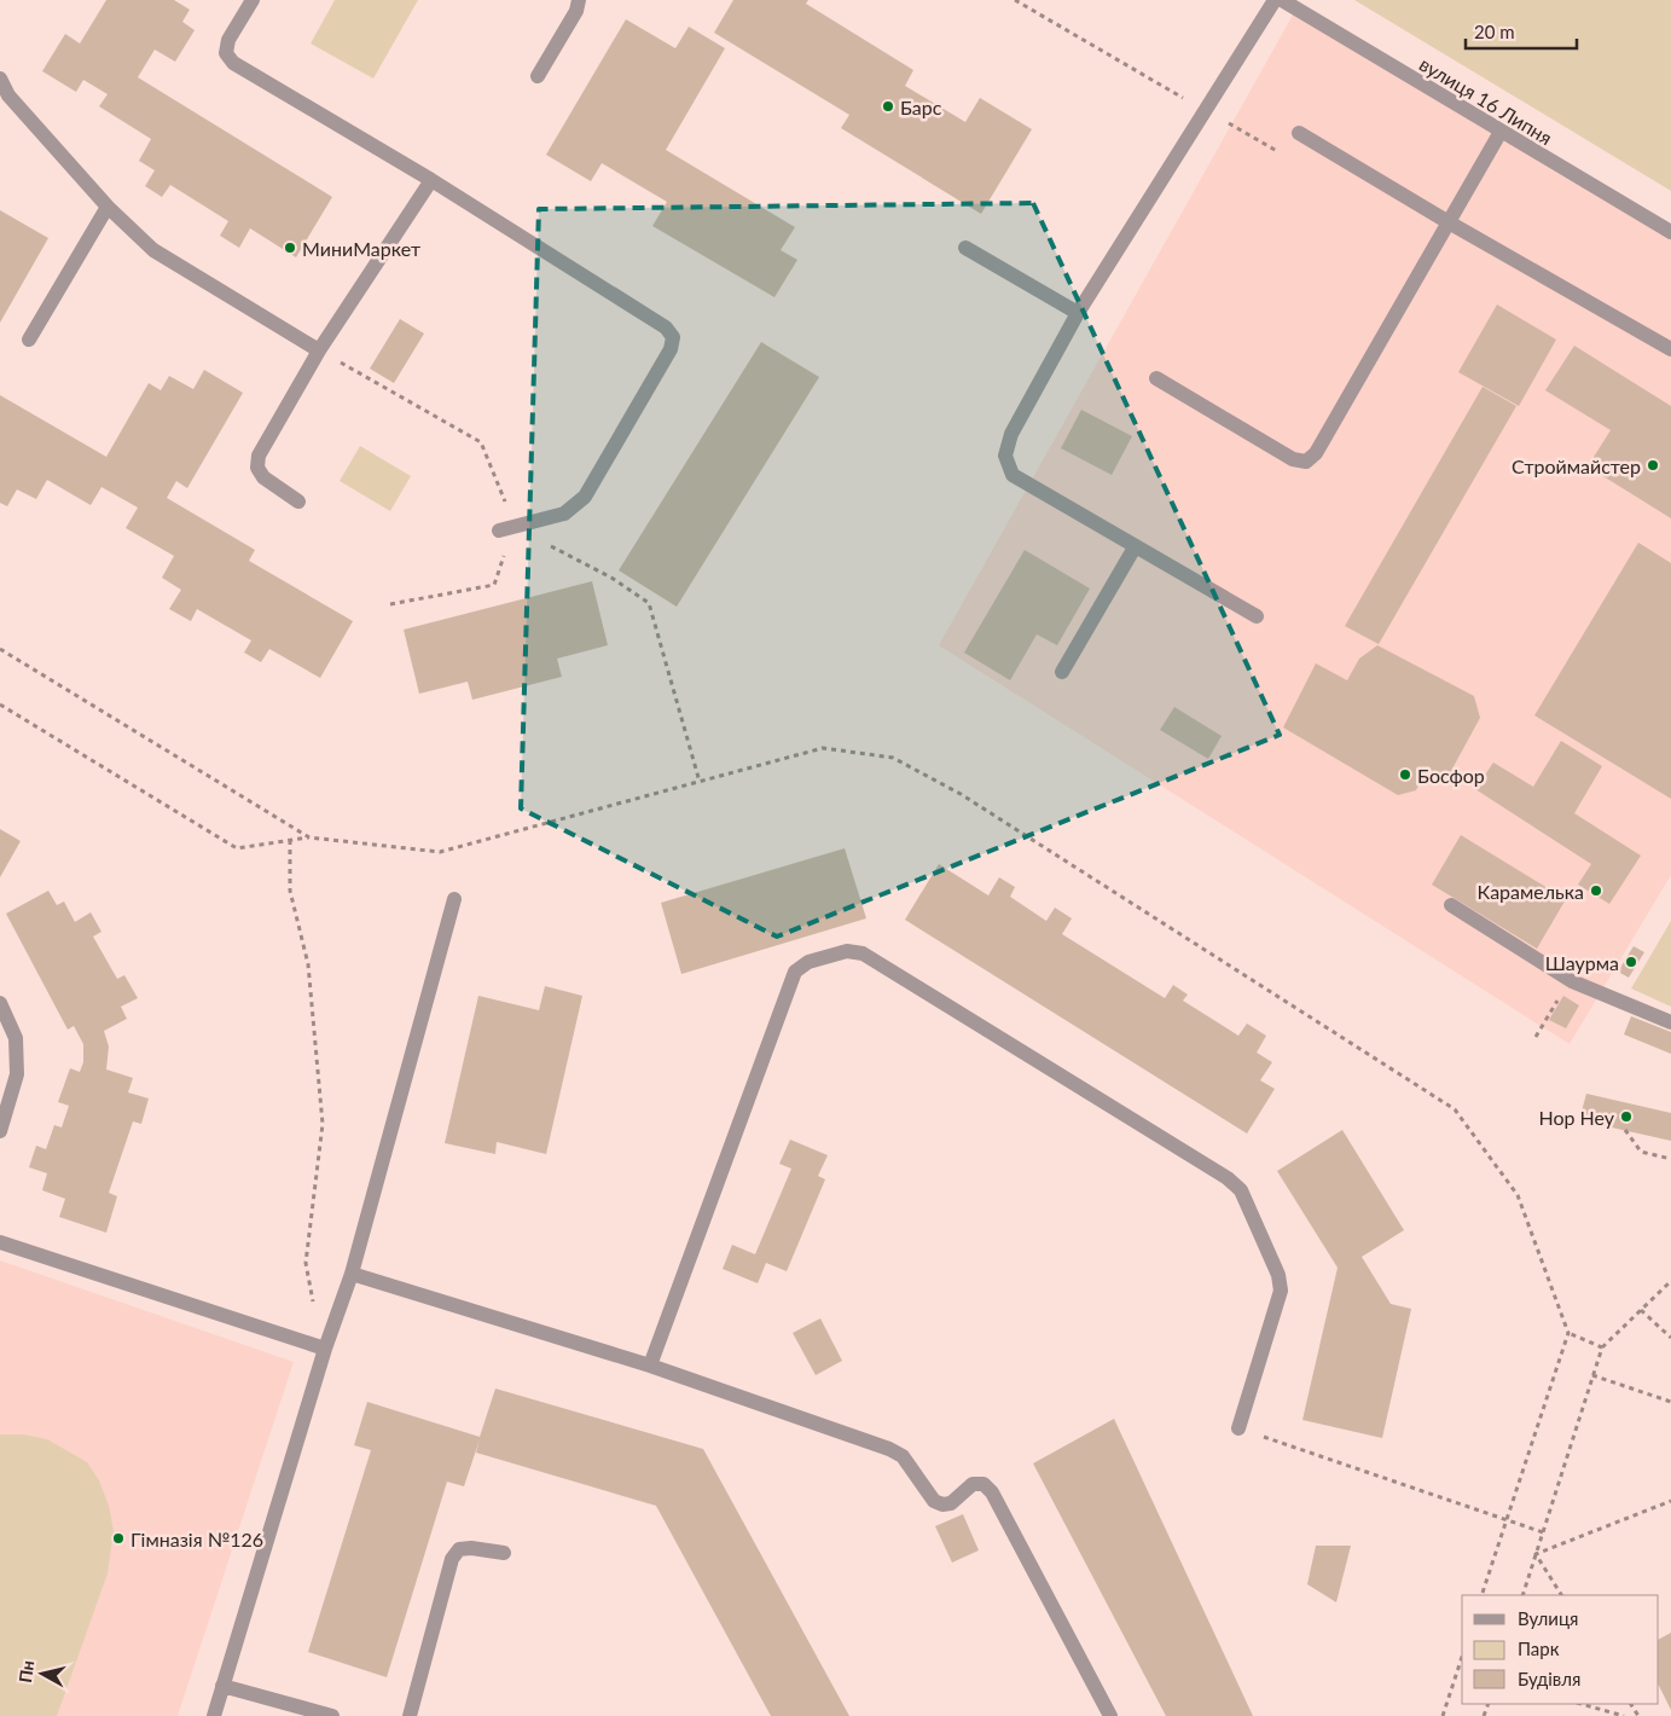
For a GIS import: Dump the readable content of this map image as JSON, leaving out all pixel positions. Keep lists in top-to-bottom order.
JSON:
{
  "streets": {
    "street": ["вулиця 16 Липня"]
  },
  "places": [
    "Барс",
    "МиниМаркет",
    "Строймайстер",
    "Босфор",
    "Карамелька",
    "Шаурма",
    "Hop Hey",
    "Гімназія №126"
  ],
  "legend": ["Вулиця", "Парк", "Будівля"],
  "scale_bar": "20 m",
  "north": "left"
}
